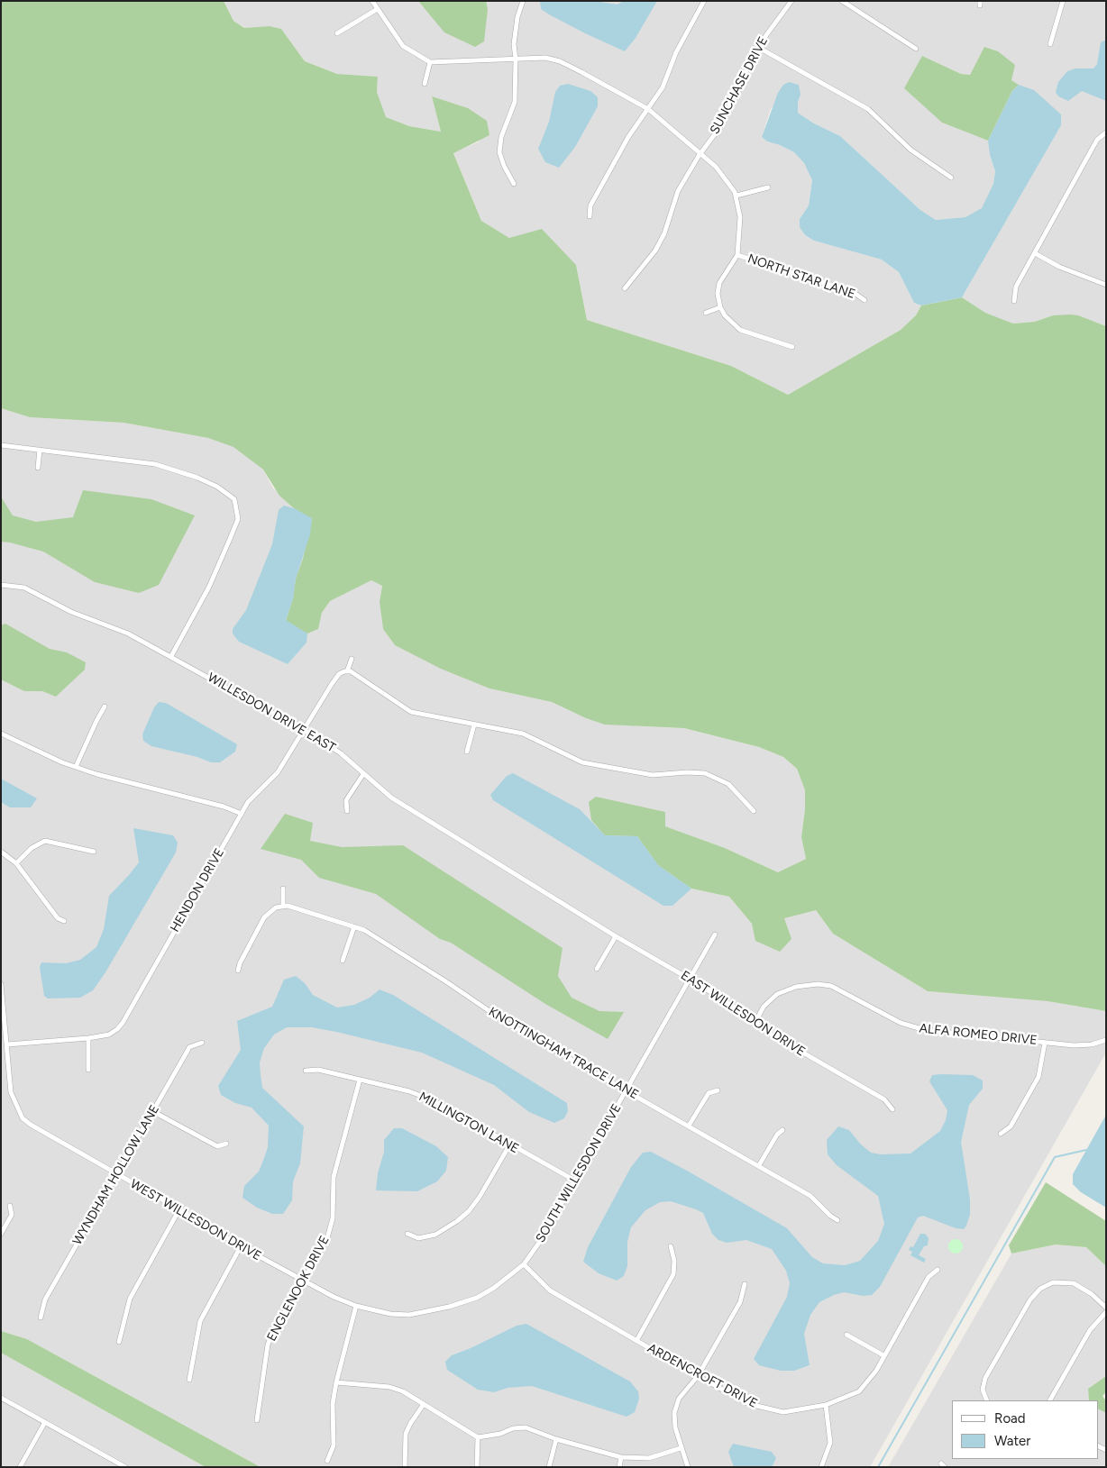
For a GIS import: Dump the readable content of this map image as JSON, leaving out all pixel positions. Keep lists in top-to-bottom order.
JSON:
{
  "streets": {
    "street": [
      "SUNCHASE DRIVE",
      "NORTH STAR LANE",
      "WILLESDON DRIVE EAST",
      "HENDON DRIVE",
      "EAST WILLESDON DRIVE",
      "ALFA ROMEO DRIVE",
      "KNOTTINGHAM TRACE LANE",
      "MILLINGTON LANE",
      "SOUTH WILLESDON DRIVE",
      "WYNDHAM HOLLOW LANE",
      "WEST WILLESDON DRIVE",
      "ENGLENOOK DRIVE",
      "ARDENCROFT DRIVE"
    ]
  },
  "crossings": [
    ["WILLESDON DRIVE EAST", "HENDON DRIVE"],
    ["WILLESDON DRIVE EAST", "EAST WILLESDON DRIVE"],
    ["HENDON DRIVE", "WEST WILLESDON DRIVE"],
    ["EAST WILLESDON DRIVE", "ALFA ROMEO DRIVE"],
    ["EAST WILLESDON DRIVE", "SOUTH WILLESDON DRIVE"],
    ["KNOTTINGHAM TRACE LANE", "SOUTH WILLESDON DRIVE"],
    ["MILLINGTON LANE", "SOUTH WILLESDON DRIVE"],
    ["MILLINGTON LANE", "ENGLENOOK DRIVE"],
    ["SOUTH WILLESDON DRIVE", "WEST WILLESDON DRIVE"],
    ["SOUTH WILLESDON DRIVE", "ARDENCROFT DRIVE"],
    ["WYNDHAM HOLLOW LANE", "WEST WILLESDON DRIVE"],
    ["WEST WILLESDON DRIVE", "ENGLENOOK DRIVE"]
  ],
  "legend": ["Road", "Water"]
}
